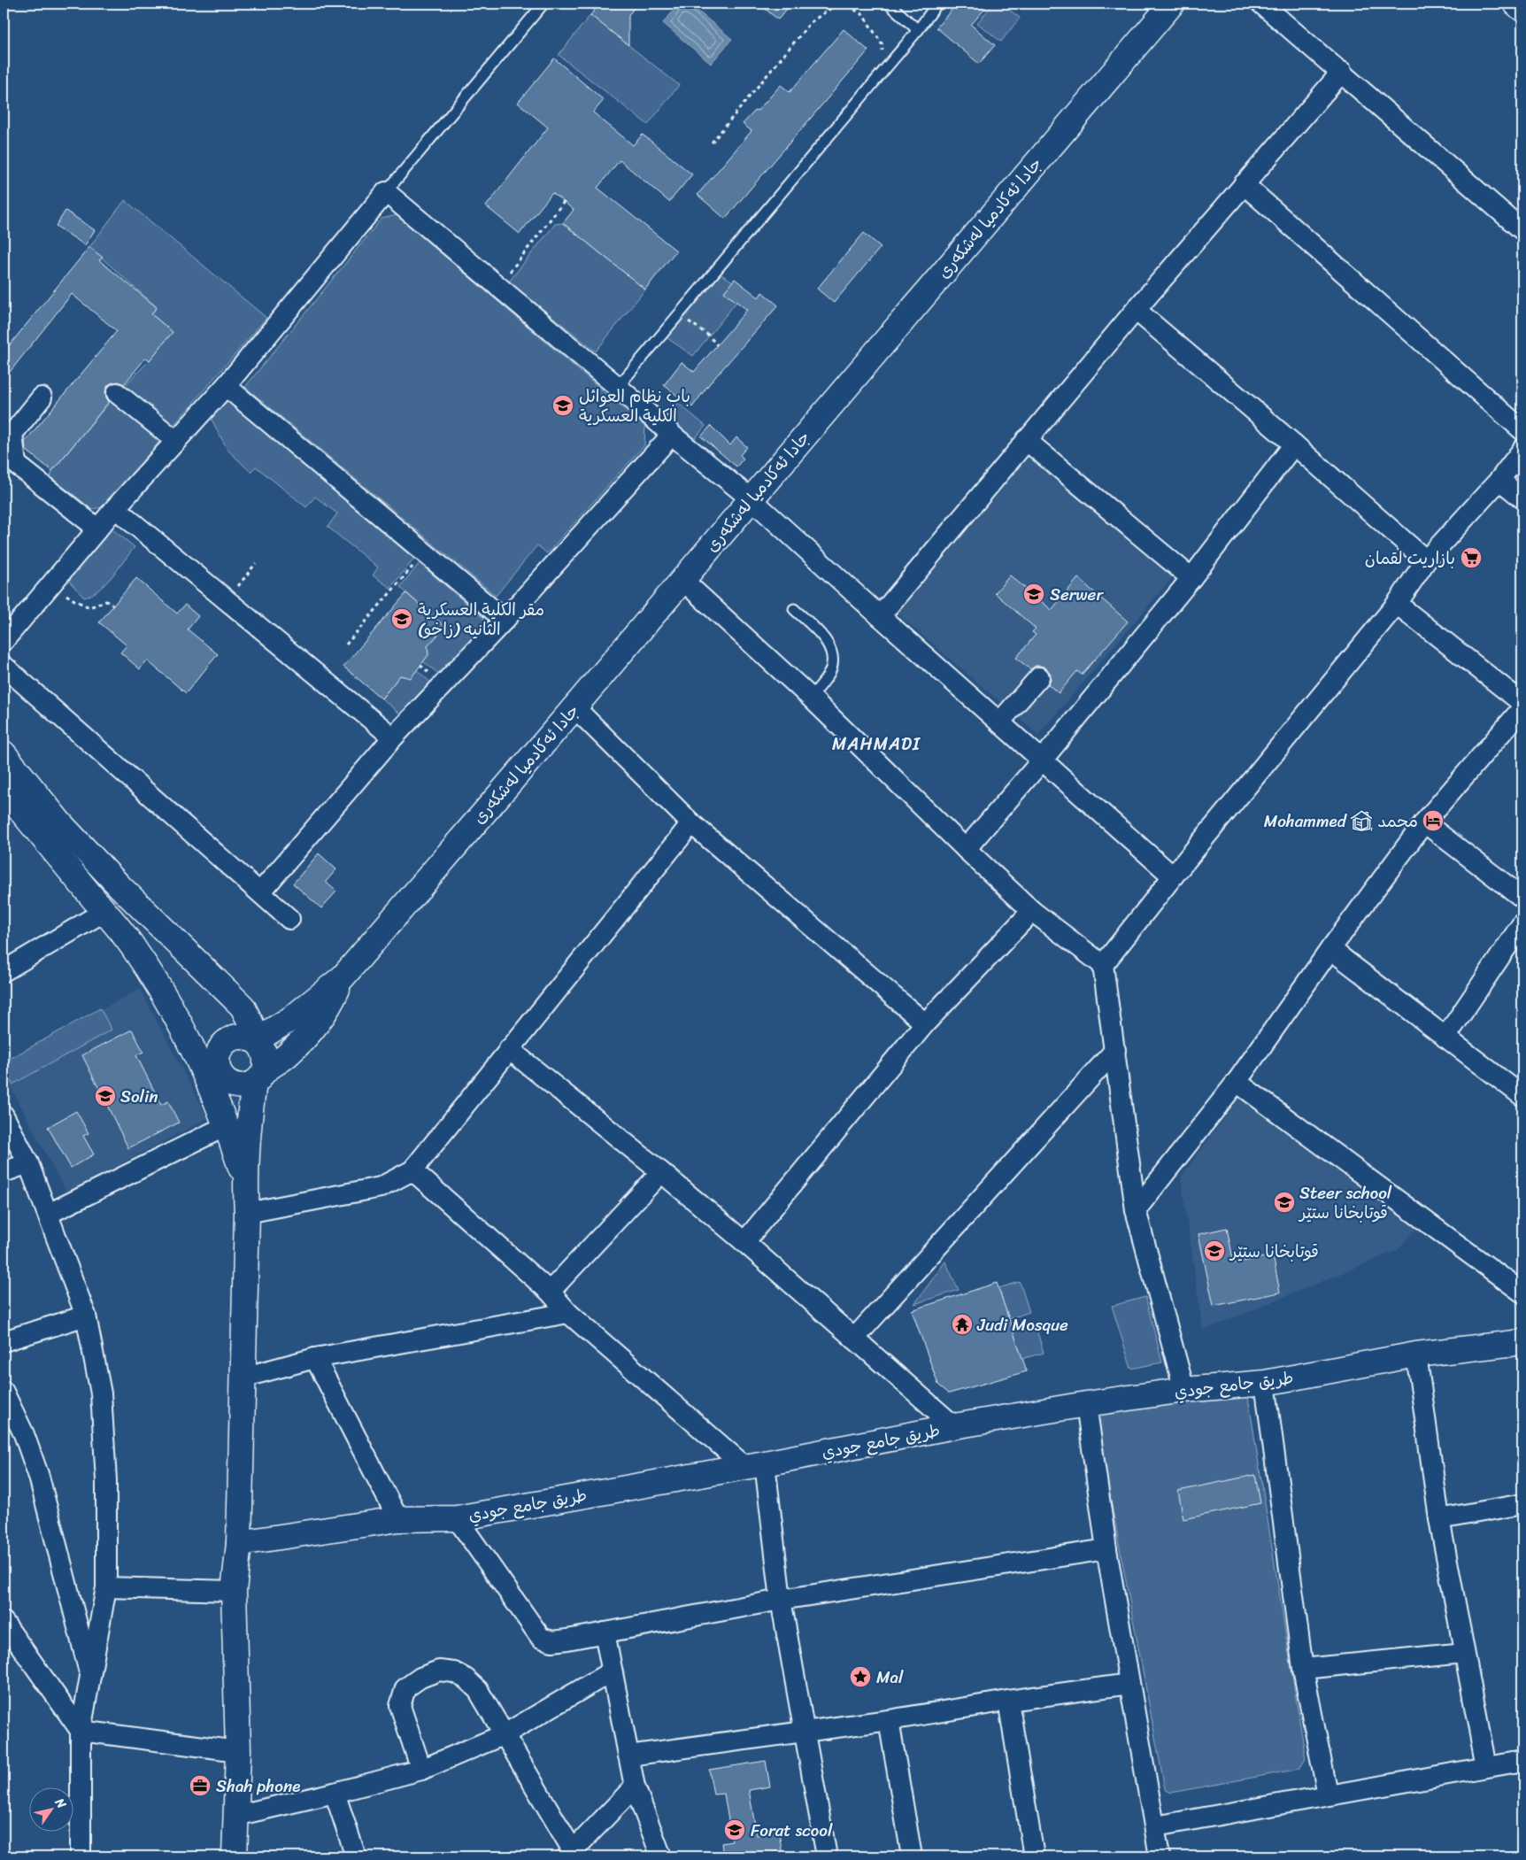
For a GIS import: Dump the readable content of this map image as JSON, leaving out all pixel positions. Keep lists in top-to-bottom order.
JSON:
{
  "streets": {
    "main road": ["جادا ئه‌كادميا له‌شكه‌رى", "طريق جامع جودي"]
  },
  "districts": ["MAHMADI"],
  "places": {
    "school or university": [
      "باب نظام العوائل الكلية العسكرية",
      "Serwer",
      "مقر الكلية العسكرية الثانيه (زاخو)",
      "Solin",
      "Steer school قوتابخانا ستێر",
      "قوتابخانا ستێر",
      "Forat scool"
    ],
    "supermarket": ["بازاريت لقمان"],
    "hotel": ["Mohammed 🏠 محمد"],
    "temple": ["Judi Mosque"],
    "place": ["Mal"],
    "office": ["Shah phone"]
  },
  "north": "top right"
}
